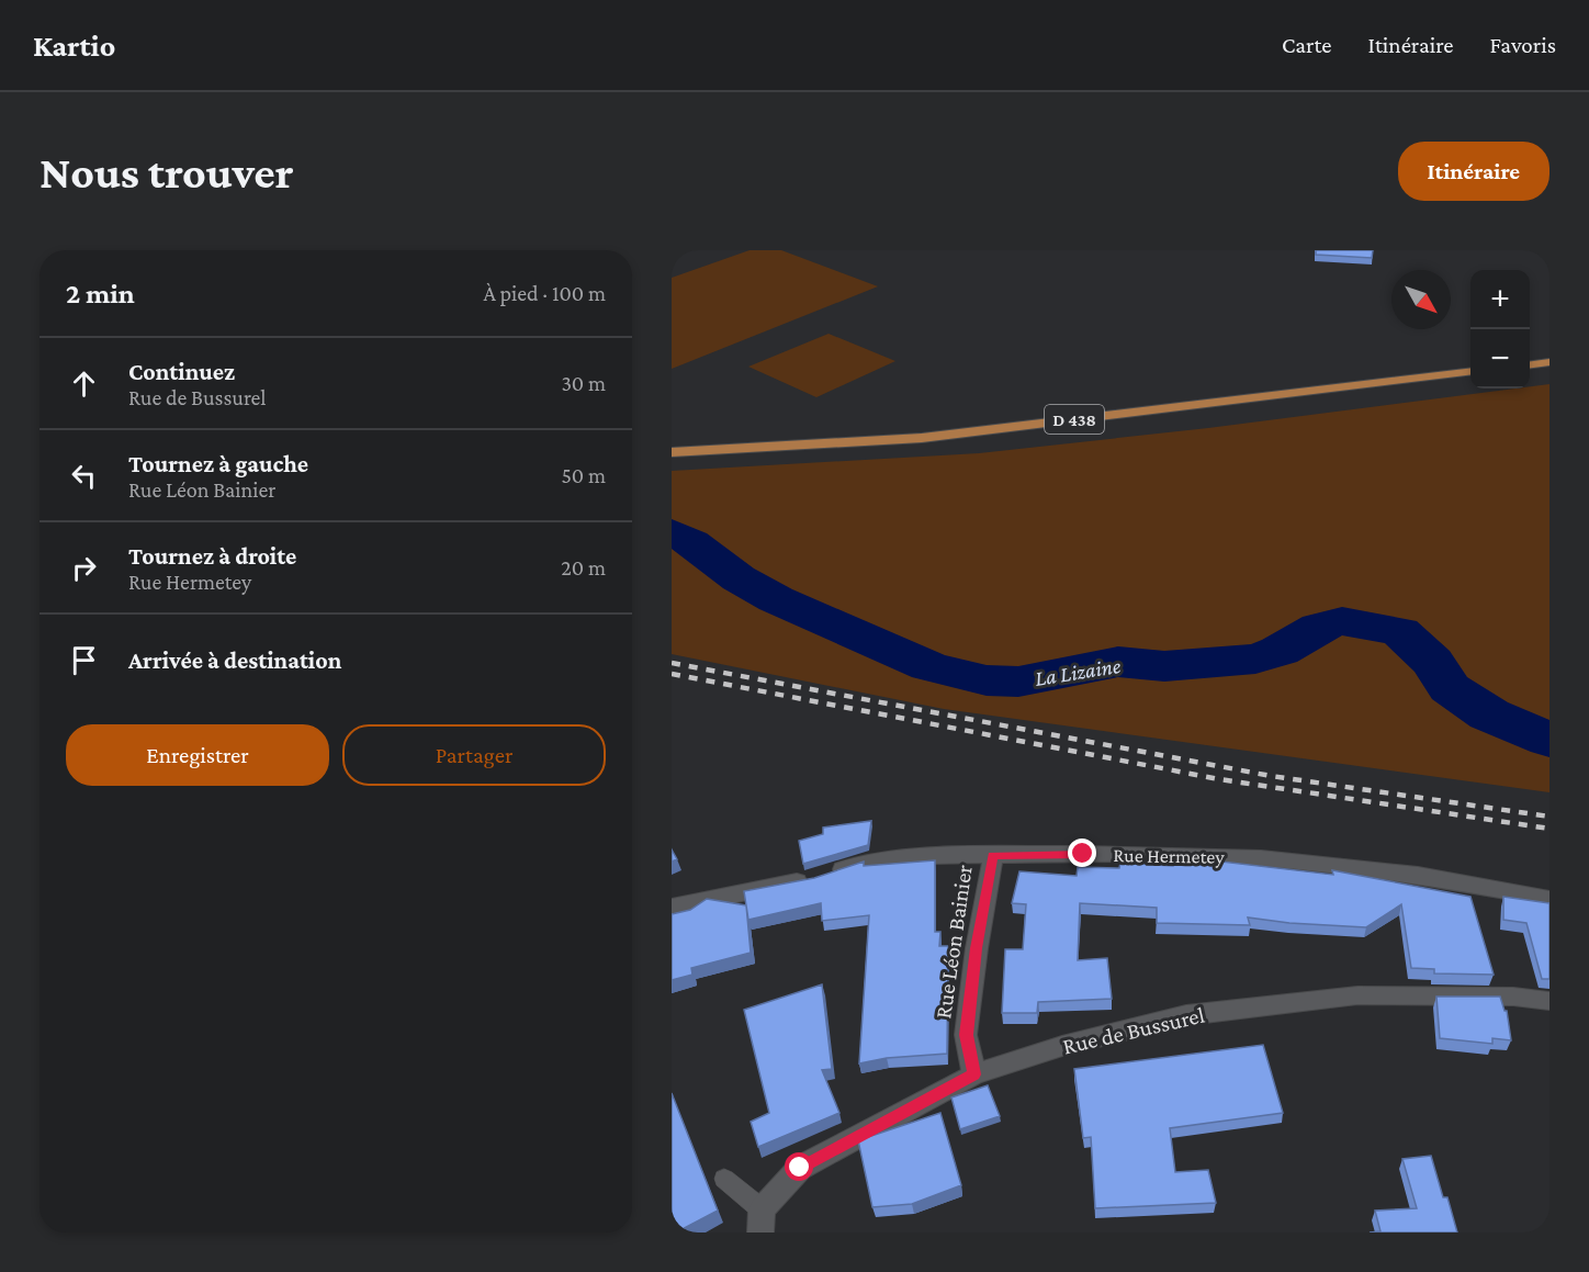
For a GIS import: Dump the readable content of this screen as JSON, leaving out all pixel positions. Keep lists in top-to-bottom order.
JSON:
{
  "streets": {
    "main road": ["D 438"],
    "street": ["Rue Hermetey", "Rue Léon Bainier", "Rue de Bussurel"]
  },
  "crossings": [
    ["Rue Hermetey", "Rue Léon Bainier"],
    ["Rue Léon Bainier", "Rue de Bussurel"]
  ],
  "water": ["La Lizaine"],
  "north": "bottom right",
  "page": {
    "header": "Kartio",
    "nav": ["Carte", "Itinéraire", "Favoris"],
    "buttons": [
      "Itinéraire",
      ["Enregistrer", "Partager"]
    ],
    "title": "Nous trouver",
    "heading": ["2 min", "À pied · 100 m"],
    "map_buttons": ["+", "−"],
    "list": [
      ["Continuez", "Rue de Bussurel", "30 m"],
      ["Tournez à gauche", "Rue Léon Bainier", "50 m"],
      ["Tournez à droite", "Rue Hermetey", "20 m"],
      "Arrivée à destination"
    ]
  }
}
